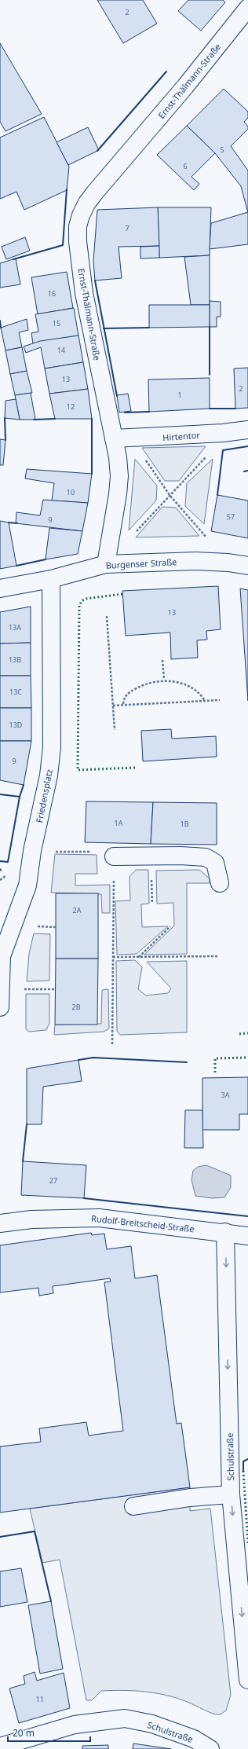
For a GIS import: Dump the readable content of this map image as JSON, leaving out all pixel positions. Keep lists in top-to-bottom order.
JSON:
{
  "streets": {
    "street": [
      "Ernst-Thälmann-Straße",
      "Hirtentor",
      "Burgenser Straße",
      "Friedensplatz",
      "Rudolf-Breitscheid-Straße",
      "Schulstraße"
    ]
  },
  "crossings": [
    ["Ernst-Thälmann-Straße", "Hirtentor"],
    ["Ernst-Thälmann-Straße", "Burgenser Straße"],
    ["Burgenser Straße", "Friedensplatz"],
    ["Rudolf-Breitscheid-Straße", "Schulstraße"]
  ],
  "one_way": ["Schulstraße"],
  "house_numbers": [
    "2",
    "5",
    "6",
    "7",
    "16",
    "15",
    "14",
    "13",
    "2",
    "1",
    "12",
    "10",
    "57",
    "9",
    "13",
    "13A",
    "13B",
    "13C",
    "13D",
    "9",
    "1A",
    "1B",
    "2A",
    "2B",
    "3A",
    "27",
    "11"
  ],
  "scale_bar": "20 m"
}
